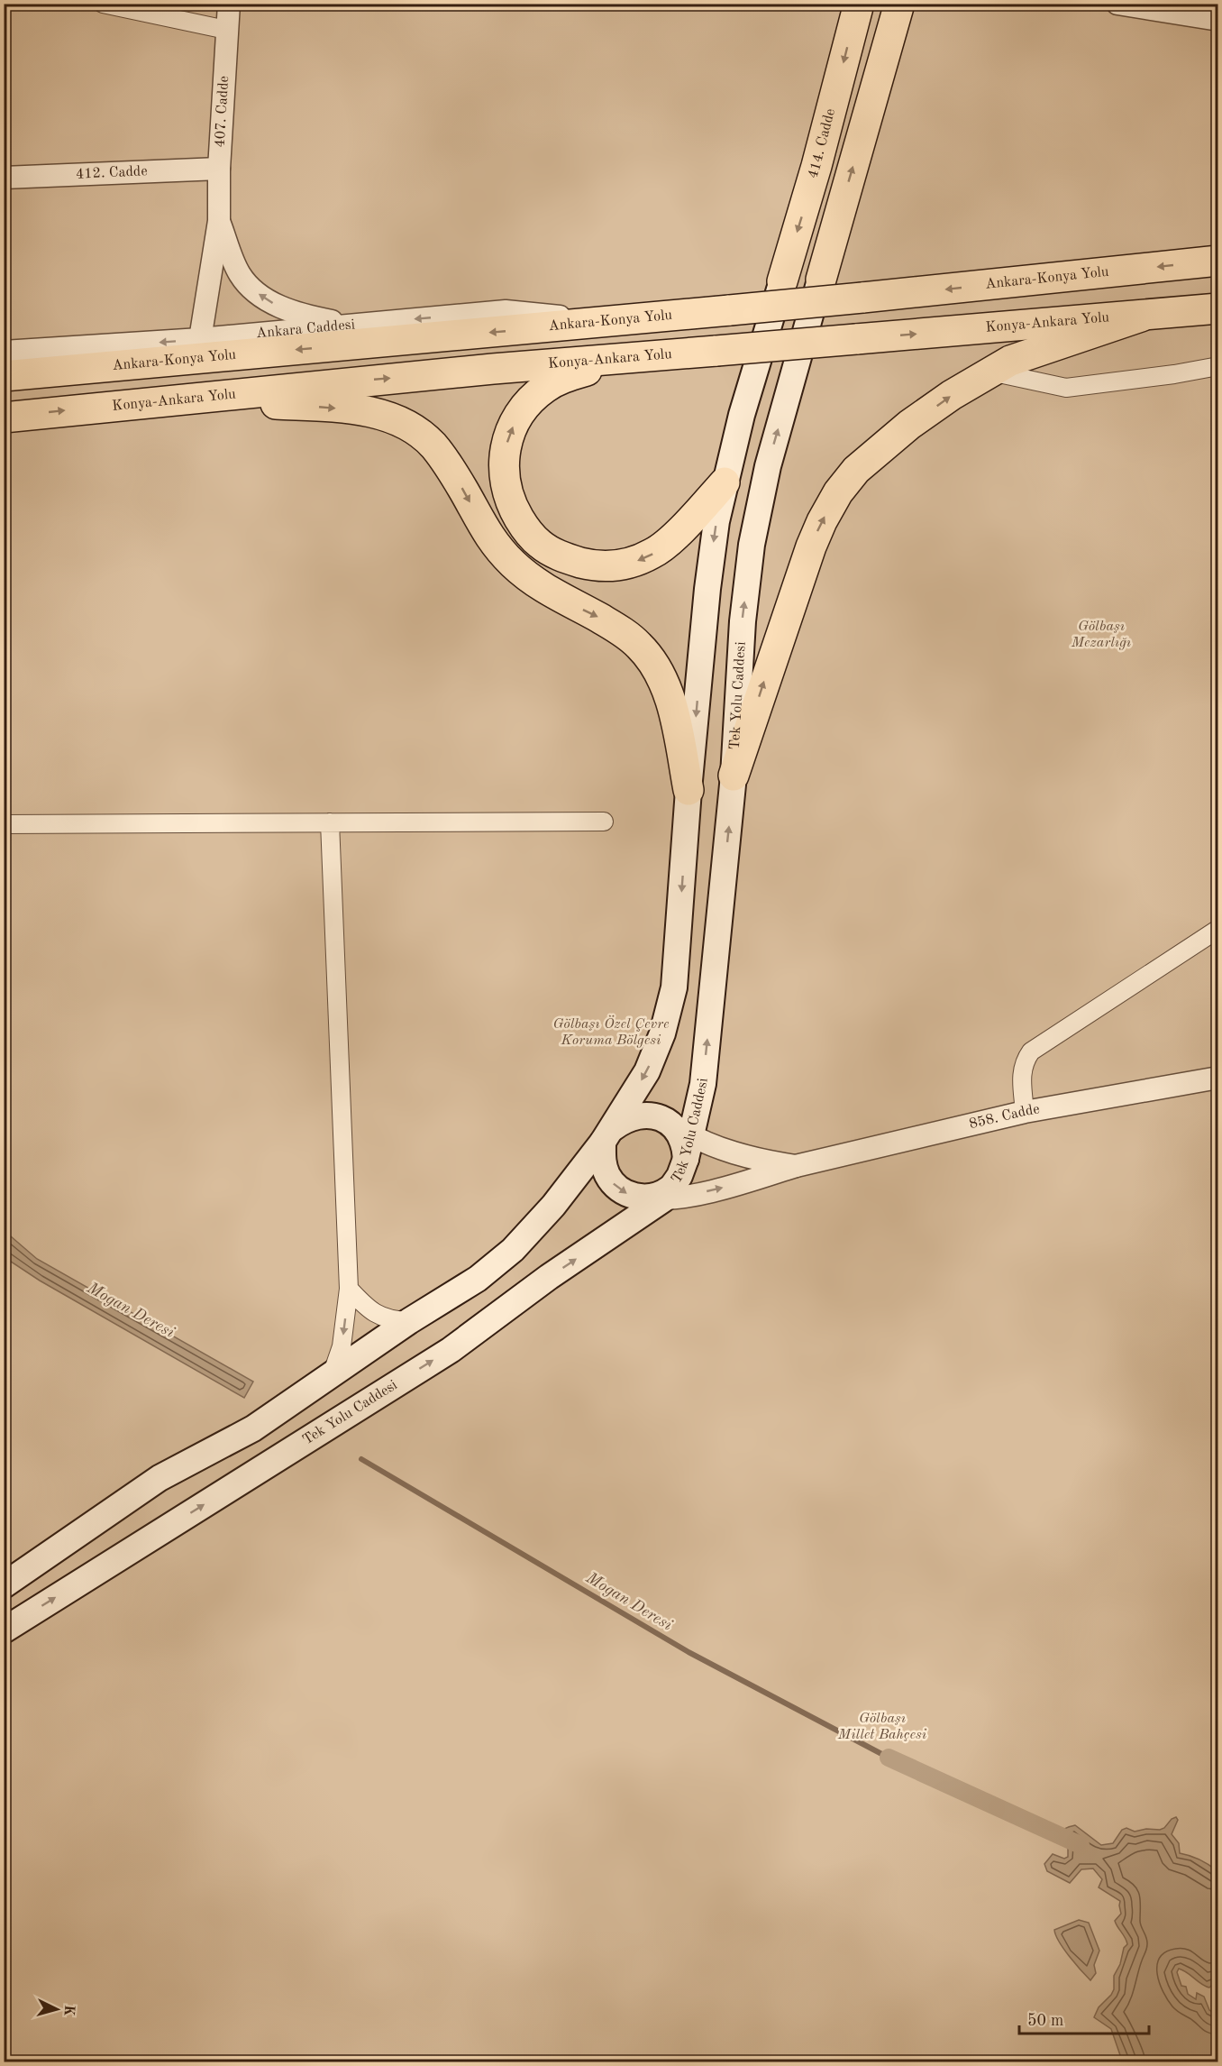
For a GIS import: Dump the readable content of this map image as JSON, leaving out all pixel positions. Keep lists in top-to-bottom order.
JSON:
{
  "streets": {
    "highway": ["414. Cadde", "Ankara-Konya Yolu", "Konya-Ankara Yolu"],
    "main road": ["Tek Yolu Caddesi"],
    "street": [
      "407. Cadde",
      "412. Cadde",
      "Ankara Caddesi",
      "858. Cadde"
    ]
  },
  "crossings": [
    ["407. Cadde", "412. Cadde"],
    ["Ankara-Konya Yolu", "Ankara Caddesi"],
    ["Tek Yolu Caddesi", "858. Cadde"]
  ],
  "one_way": ["Ankara-Konya Yolu", "Konya-Ankara Yolu", "Ankara Caddesi"],
  "water": ["Mogan Deresi"],
  "parks": ["Gölbaşı Mezarlığı", "Gölbaşı Özel Çevre Koruma Bölgesi", "Gölbaşı Millet Bahçesi"],
  "scale_bar": "50 m",
  "north": "right"
}
